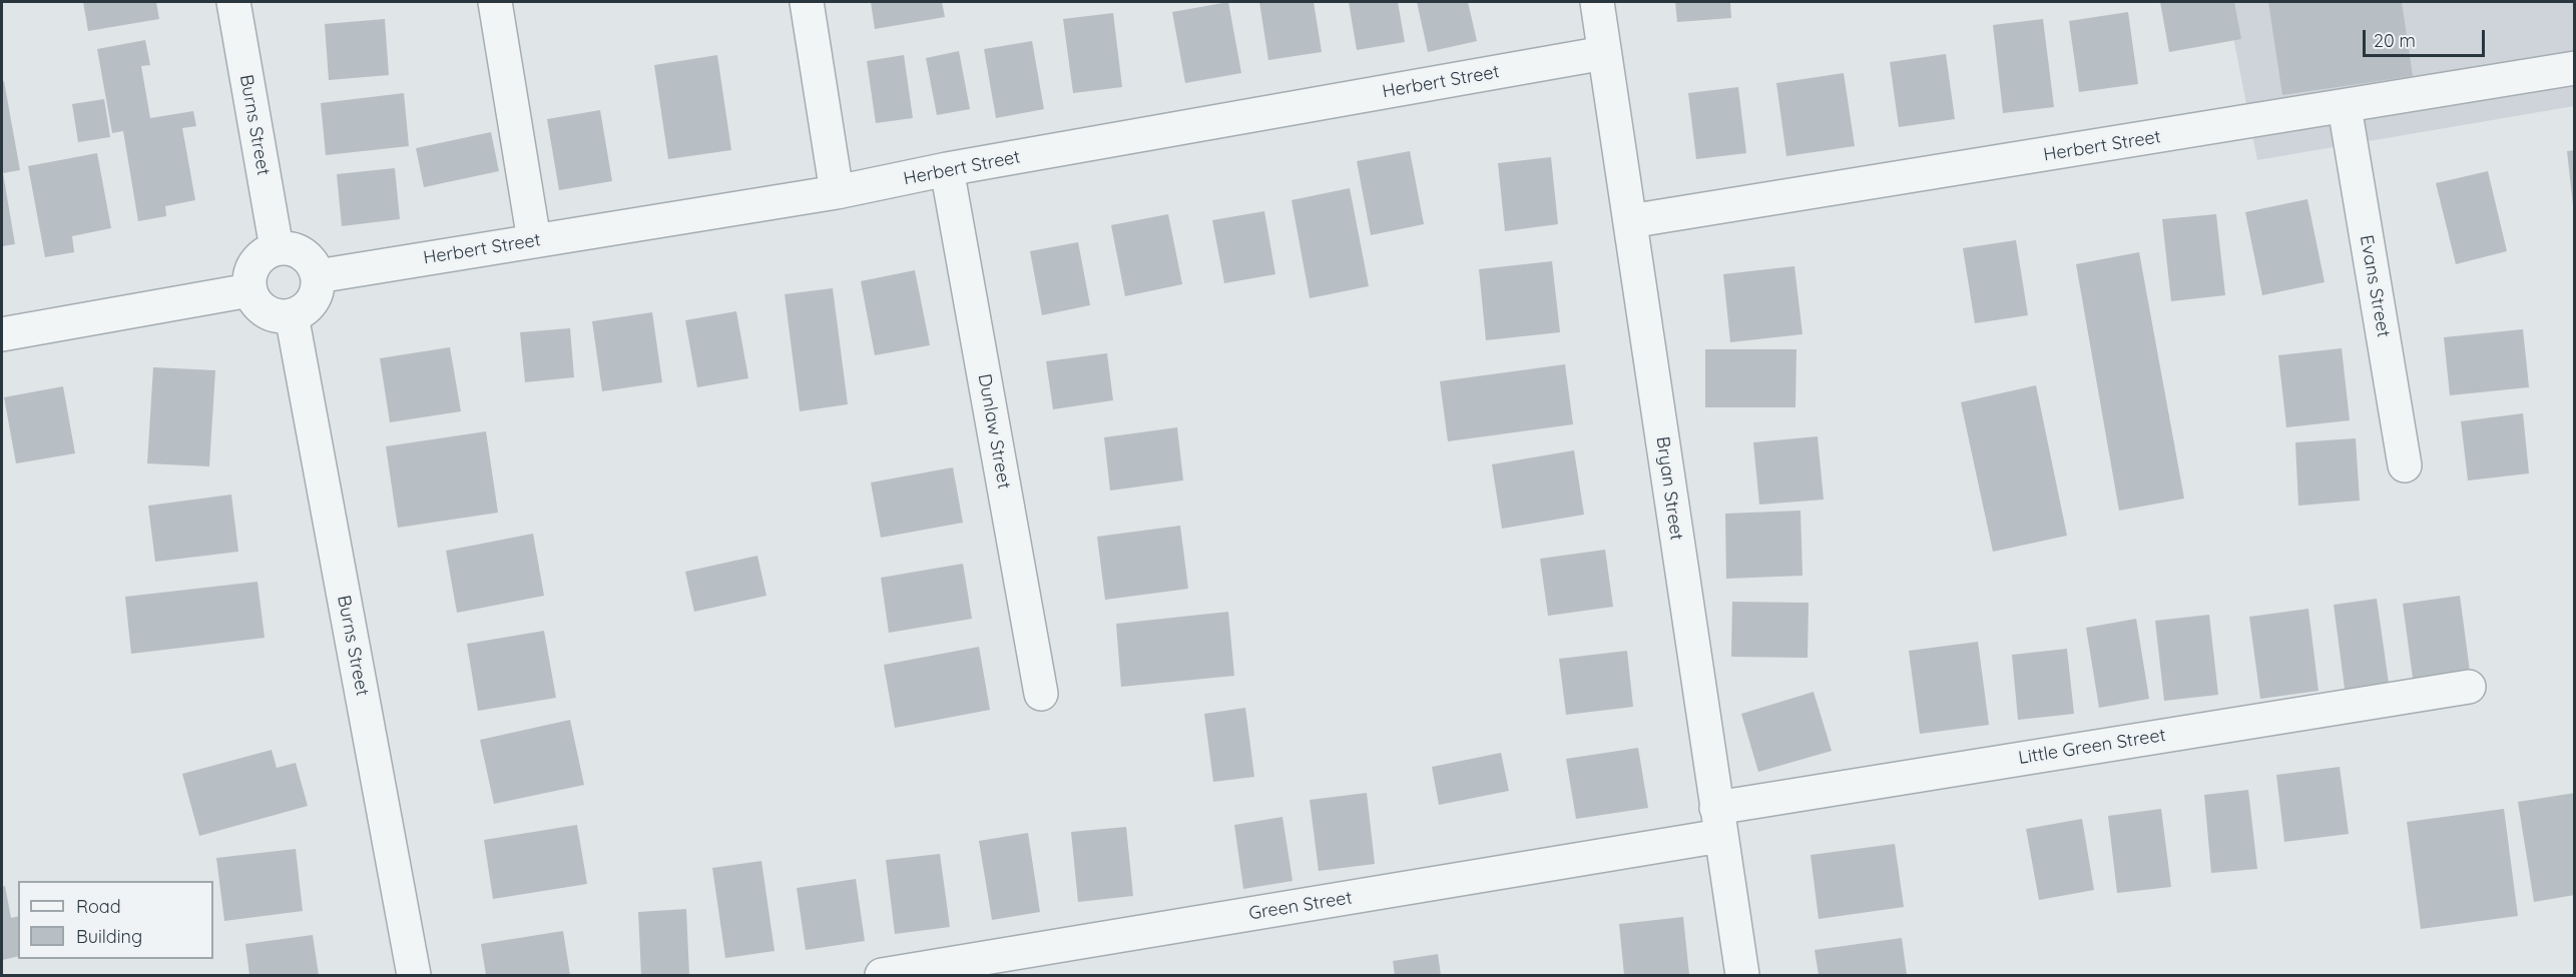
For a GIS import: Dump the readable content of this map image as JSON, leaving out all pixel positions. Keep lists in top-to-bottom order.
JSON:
{
  "streets": {
    "street": [
      "Herbert Street",
      "Burns Street",
      "Evans Street",
      "Dunlaw Street",
      "Bryan Street",
      "Little Green Street",
      "Green Street"
    ]
  },
  "crossings": [
    ["Herbert Street", "Burns Street"],
    ["Herbert Street", "Evans Street"],
    ["Herbert Street", "Dunlaw Street"],
    ["Herbert Street", "Bryan Street"],
    ["Bryan Street", "Little Green Street"],
    ["Bryan Street", "Green Street"],
    ["Little Green Street", "Green Street"]
  ],
  "legend": ["Road", "Building"],
  "scale_bar": "20 m"
}
